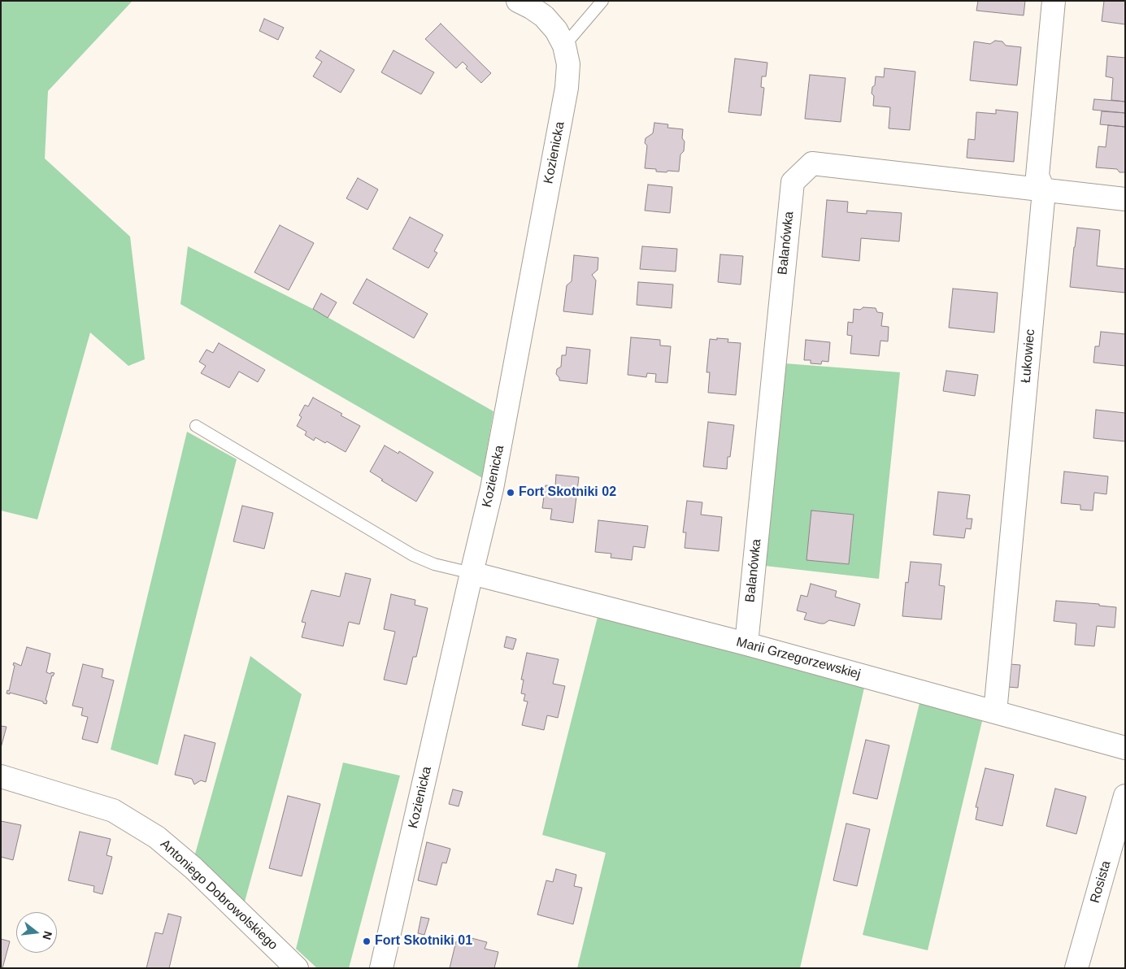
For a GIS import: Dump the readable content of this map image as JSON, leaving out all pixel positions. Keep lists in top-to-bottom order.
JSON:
{
  "streets": {
    "street": [
      "Kozienicka",
      "Balanówka",
      "Łukowiec",
      "Marii Grzegorzewskiej",
      "Rosista",
      "Antoniego Dobrowolskiego"
    ]
  },
  "crossings": [
    ["Kozienicka", "Marii Grzegorzewskiej"],
    ["Balanówka", "Łukowiec"],
    ["Balanówka", "Marii Grzegorzewskiej"],
    ["Łukowiec", "Marii Grzegorzewskiej"]
  ],
  "places": ["Fort Skotniki 02", "Fort Skotniki 01"],
  "north": "right"
}
